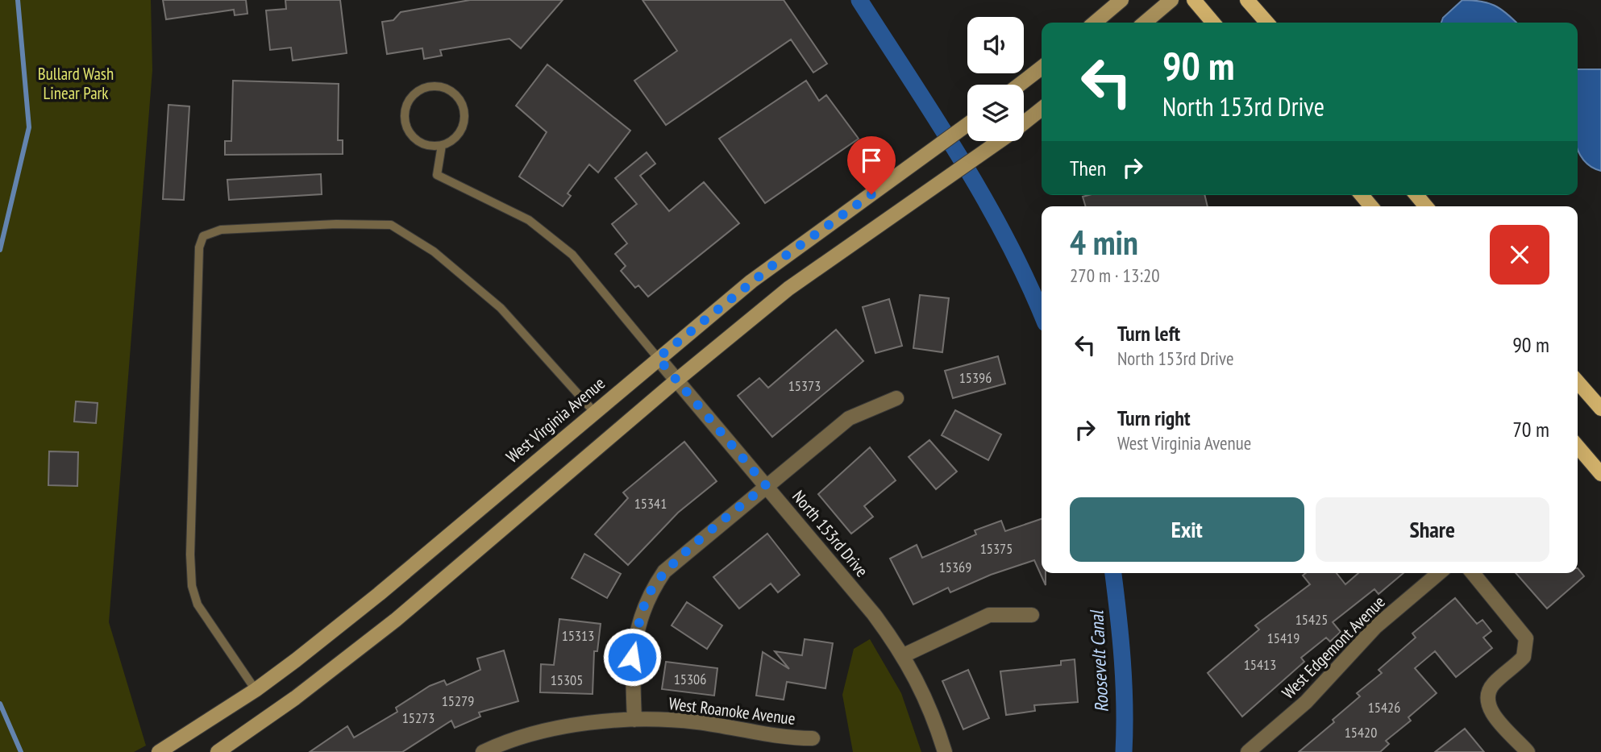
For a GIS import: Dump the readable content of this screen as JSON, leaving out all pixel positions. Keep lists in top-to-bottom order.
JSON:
{
  "streets": {
    "main road": ["West Virginia Avenue"],
    "street": ["North 153rd Drive", "West Edgemont Avenue", "West Roanoke Avenue"]
  },
  "crossings": [
    ["West Virginia Avenue", "North 153rd Drive"]
  ],
  "water": ["Roosevelt Canal"],
  "parks": ["Bullard Wash Linear Park"],
  "house_numbers": [
    "15396",
    "15373",
    "15341",
    "15375",
    "15369",
    "15425",
    "15313",
    "15419",
    "15413",
    "15306",
    "15305",
    "15279",
    "15426",
    "15273",
    "15420"
  ],
  "page": {
    "turn": ["90 m", "North 153rd Drive"],
    "then": "Then",
    "heading": ["4 min", "270 m · 13:20"],
    "list": [
      {
        "name": "Turn left",
        "note": "North 153rd Drive",
        "value": "90 m"
      },
      {
        "name": "Turn right",
        "note": "West Virginia Avenue",
        "value": "70 m"
      }
    ],
    "buttons": ["Exit", "Share"]
  }
}
